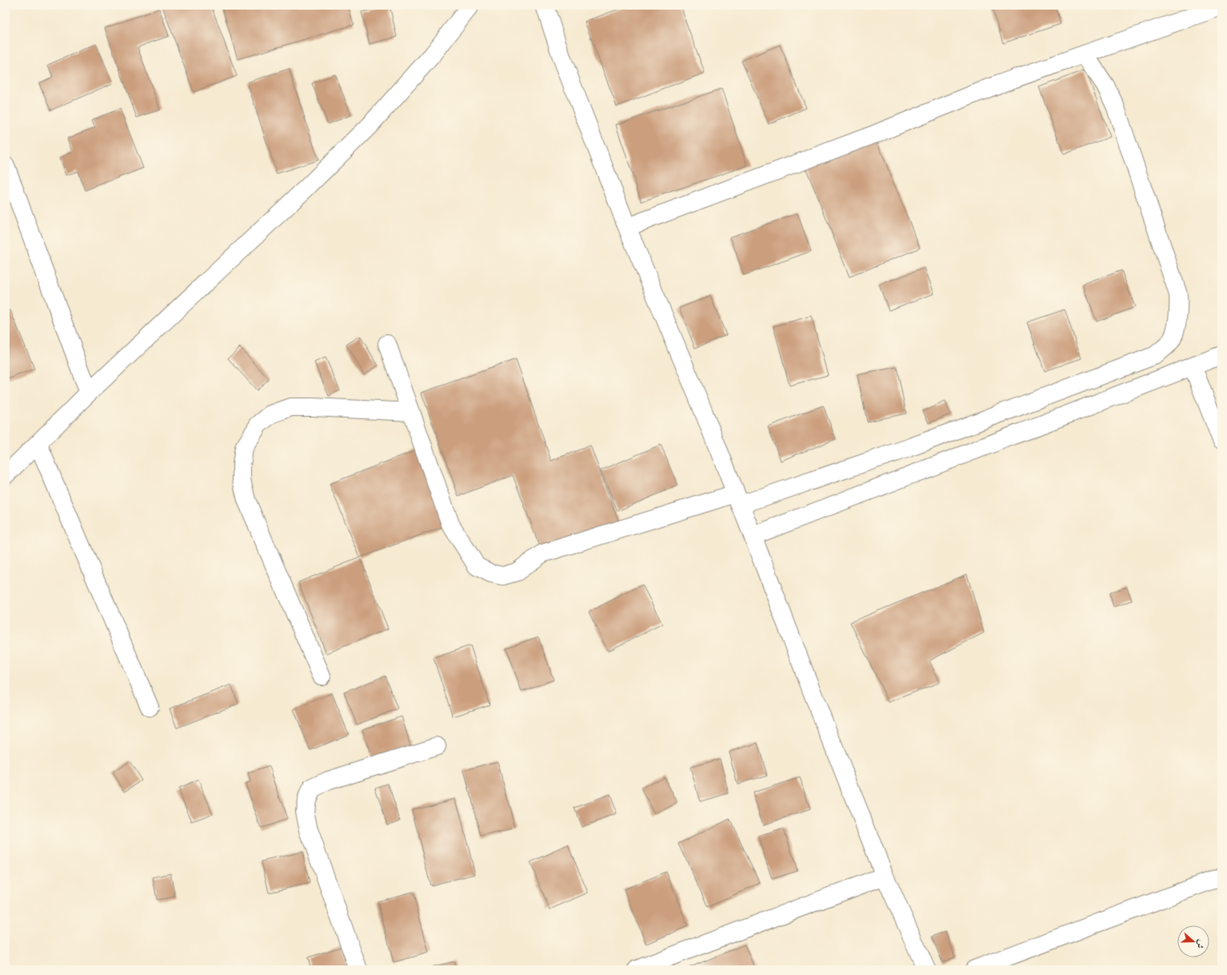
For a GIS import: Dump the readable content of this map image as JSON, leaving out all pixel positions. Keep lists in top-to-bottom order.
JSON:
{
  "north": "right"
}
